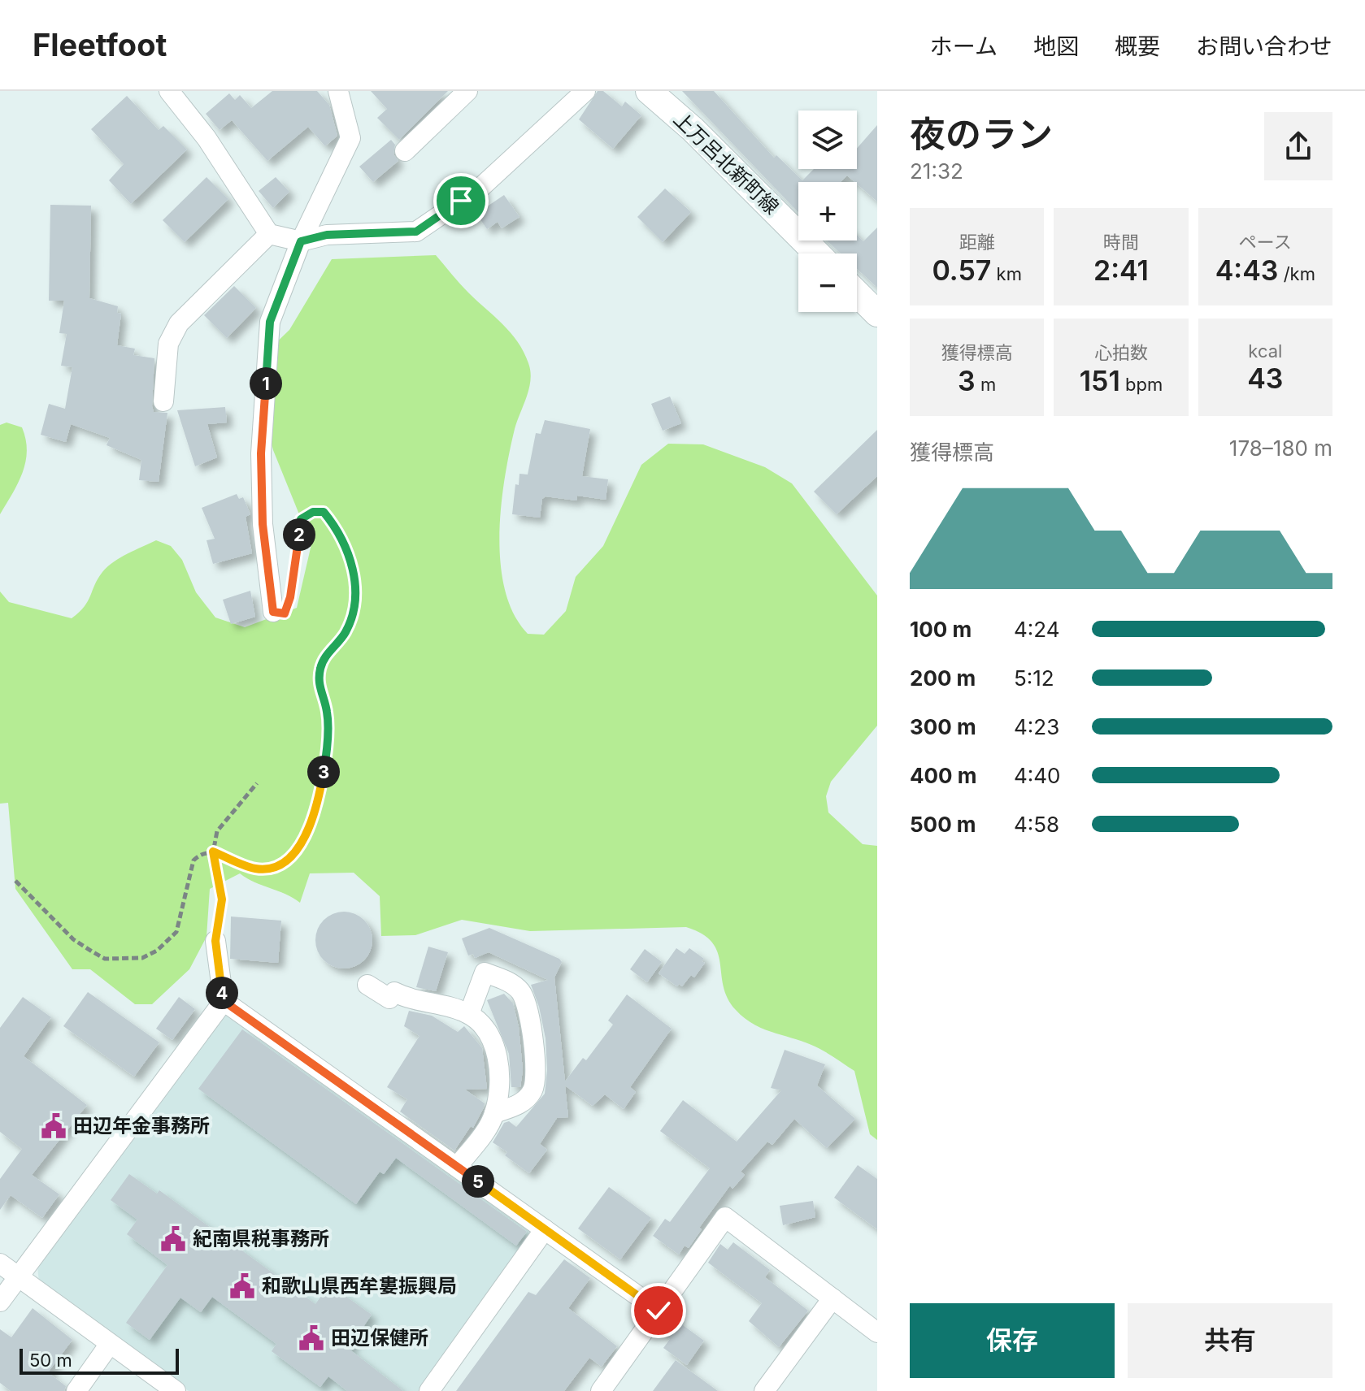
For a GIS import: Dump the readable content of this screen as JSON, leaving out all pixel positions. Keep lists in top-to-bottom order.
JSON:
{
  "streets": {
    "main road": ["上万呂北新町線"]
  },
  "places": {
    "public building": [
      "田辺年金事務所",
      "紀南県税事務所",
      "和歌山県西牟婁振興局",
      "田辺保健所"
    ]
  },
  "scale_bar": "50 m",
  "page": {
    "header": "Fleetfoot",
    "nav": [
      "ホーム",
      "地図",
      "概要",
      "お問い合わせ"
    ],
    "heading": ["夜のラン", "21:32"],
    "map_buttons": ["+", "−"],
    "stats": [
      ["距離", "0.57 km"],
      ["時間", "2:41"],
      ["ペース", "4:43 /km"],
      ["獲得標高", "3 m"],
      ["心拍数", "151 bpm"],
      ["kcal", "43"]
    ],
    "pins": [
      "1",
      "2",
      "3",
      "4",
      "5"
    ],
    "chart": ["獲得標高", "178–180 m"],
    "list": [
      {
        "name": "100 m",
        "note": "4:24"
      },
      {
        "name": "200 m",
        "note": "5:12"
      },
      {
        "name": "300 m",
        "note": "4:23"
      },
      {
        "name": "400 m",
        "note": "4:40"
      },
      {
        "name": "500 m",
        "note": "4:58"
      }
    ],
    "buttons": ["保存", "共有"],
    "scale": "50 m"
  }
}
